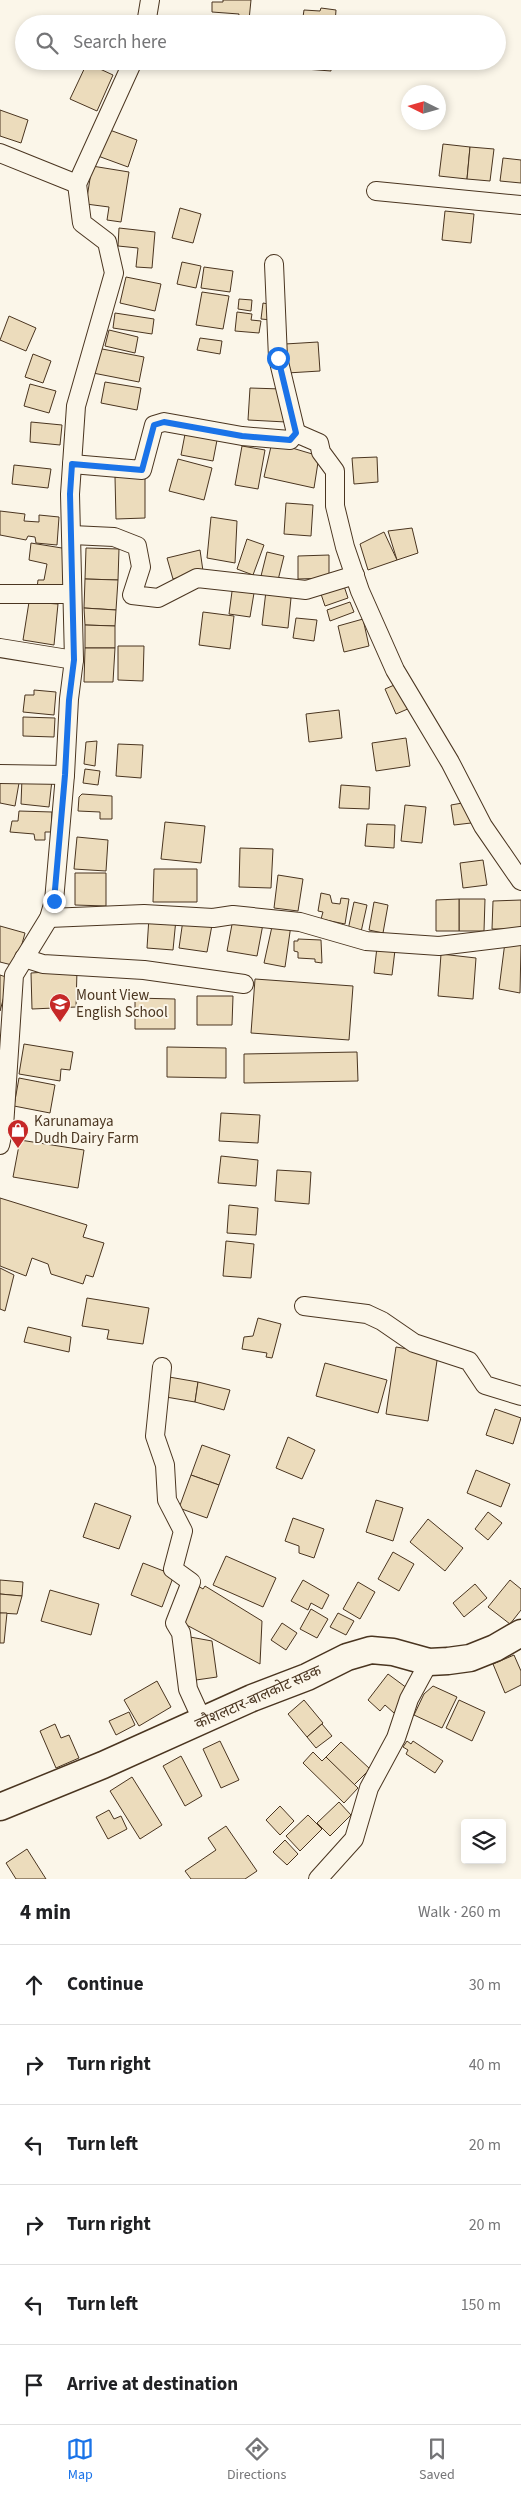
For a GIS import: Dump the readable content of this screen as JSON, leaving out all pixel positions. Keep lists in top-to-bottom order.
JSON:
{
  "streets": {
    "main road": ["कौशलटार-बालकोट सडक"]
  },
  "places": {
    "school or university": ["Mount View English School"],
    "shop": ["Karunamaya Dudh Dairy Farm"]
  },
  "north": "left",
  "page": {
    "search": "Search here",
    "heading": ["4 min", "Walk · 260 m"],
    "list": [
      ["Continue", "30 m"],
      ["Turn right", "40 m"],
      ["Turn left", "20 m"],
      ["Turn right", "20 m"],
      ["Turn left", "150 m"],
      "Arrive at destination"
    ],
    "nav": ["Map", "Directions", "Saved"]
  }
}
